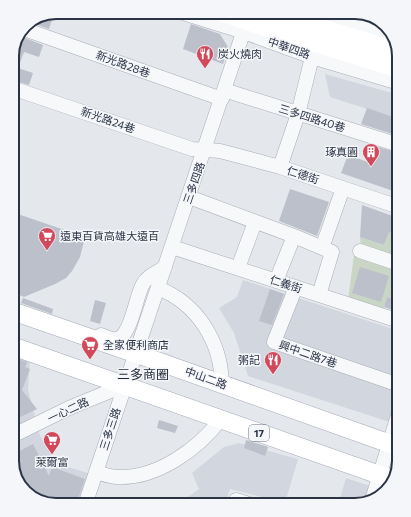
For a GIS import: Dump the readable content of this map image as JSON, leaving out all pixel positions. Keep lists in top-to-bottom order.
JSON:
{
  "streets": {
    "main road": ["中華四路", "中山二路", "17"],
    "street": [
      "新光路28巷",
      "三多四路40巷",
      "新光路24巷",
      "仁德街",
      "三多四路",
      "仁義街",
      "興中二路7巷",
      "一心二路",
      "三多三路"
    ]
  },
  "crossings": [
    ["中華四路", "三多四路"],
    ["新光路28巷", "三多四路40巷"],
    ["新光路28巷", "三多四路"],
    ["三多四路40巷", "三多四路"],
    ["新光路24巷", "仁德街"],
    ["新光路24巷", "三多四路"],
    ["仁德街", "三多四路"],
    ["三多四路", "仁義街"],
    ["三多四路", "中山二路"],
    ["三多四路", "三多三路"],
    ["仁義街", "興中二路7巷"],
    ["中山二路", "三多三路"],
    ["一心二路", "三多三路"],
    ["一心二路", "17"],
    ["三多三路", "17"]
  ],
  "districts": ["三多商圈"],
  "places": {
    "restaurant": ["炭火燒肉", "粥記"],
    "building": ["琢真園"],
    "supermarket": ["遠東百貨高雄大遠百", "全家便利商店", "萊爾富"]
  }
}
